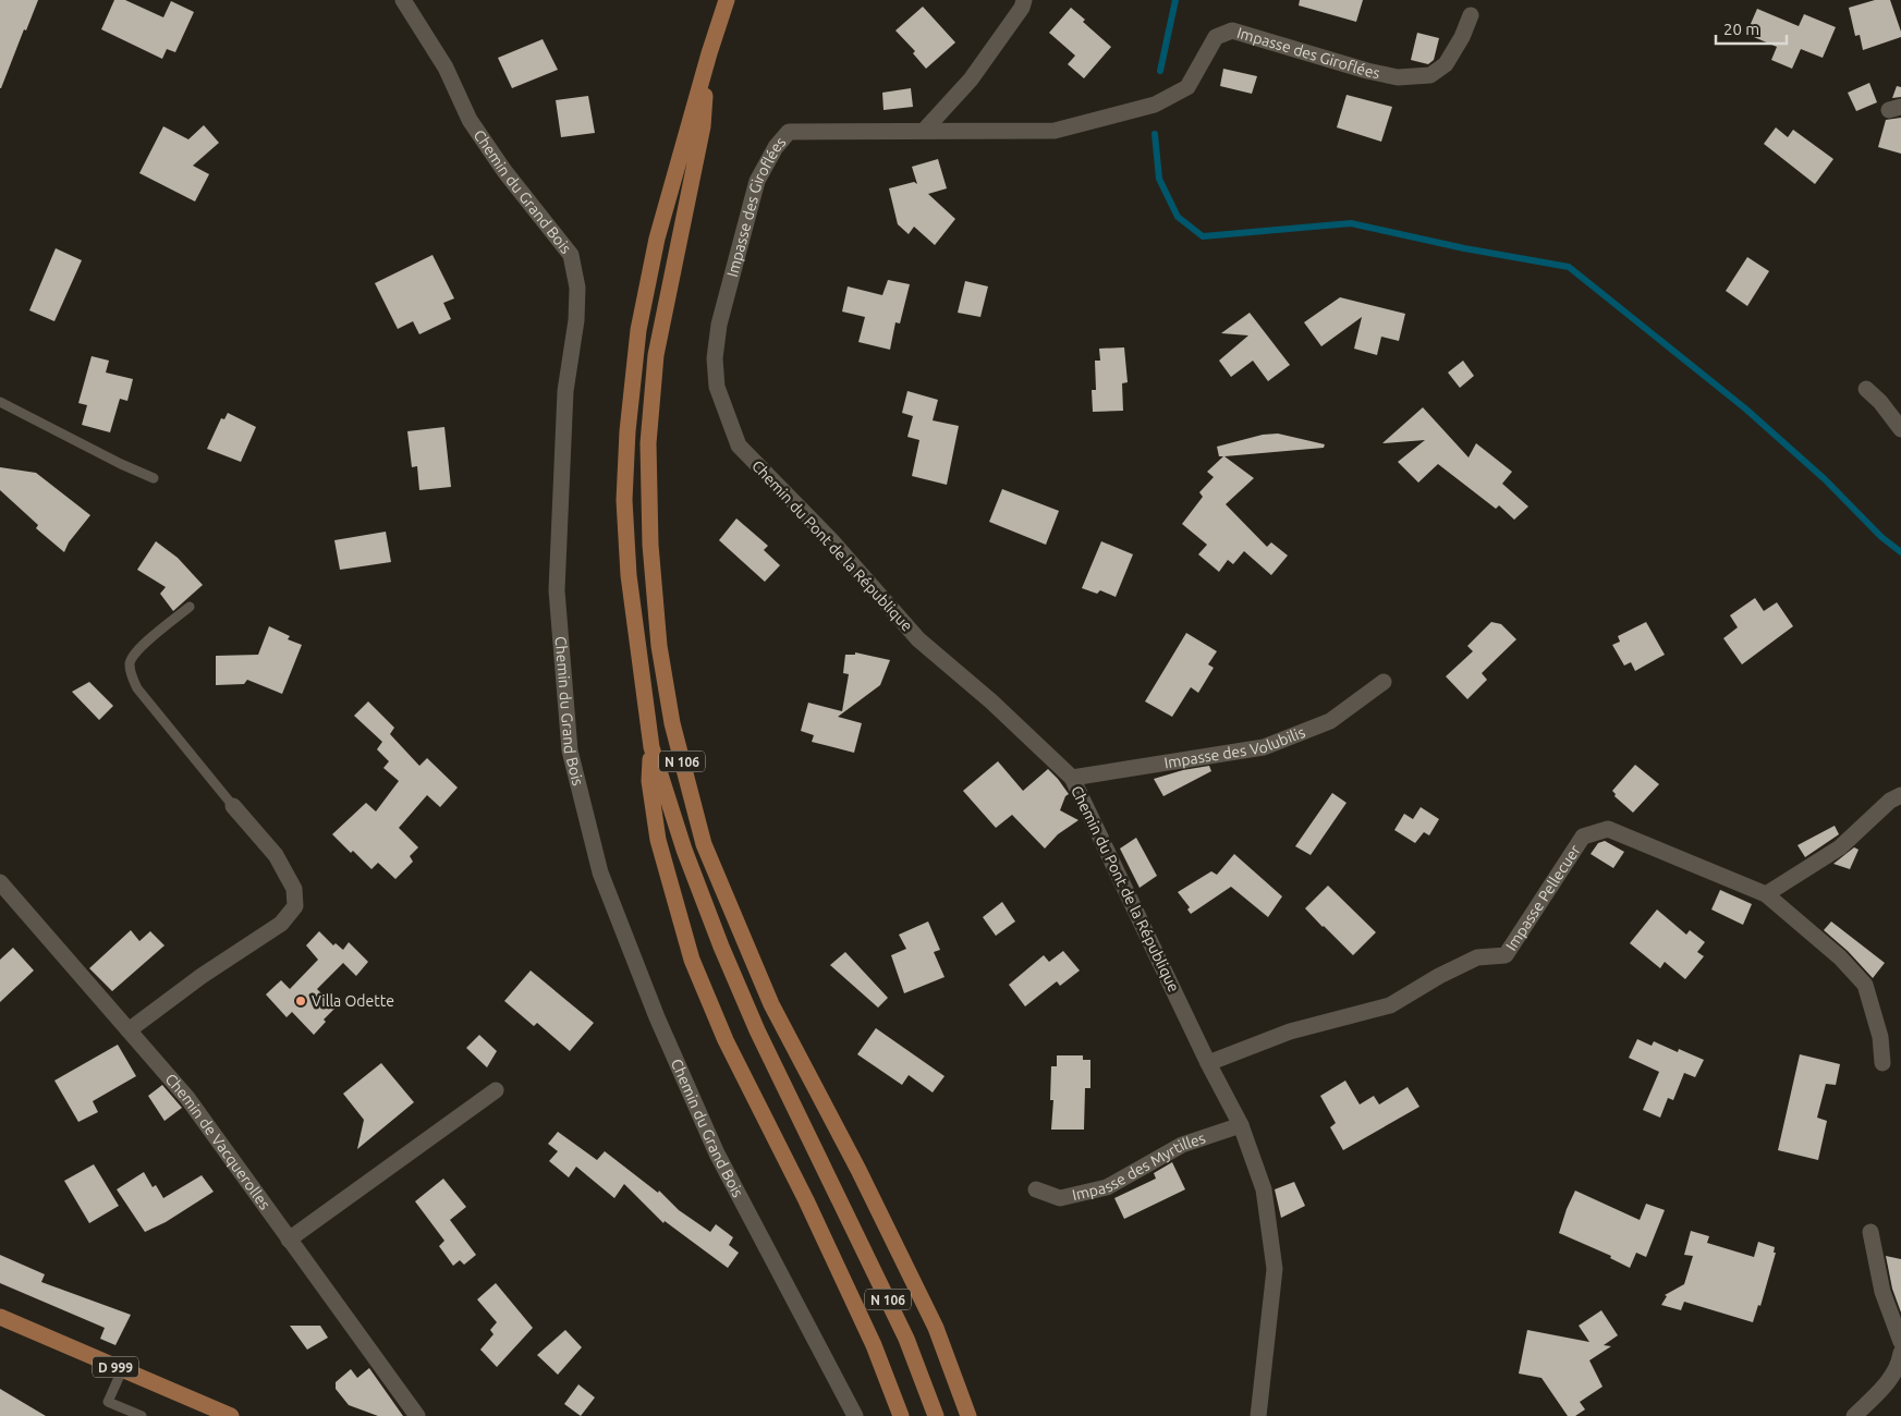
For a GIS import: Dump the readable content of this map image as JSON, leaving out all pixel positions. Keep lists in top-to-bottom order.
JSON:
{
  "streets": {
    "main road": ["N 106", "D 999"],
    "street": [
      "Impasse des Giroflées",
      "Chemin du Grand Bois",
      "Chemin du Pont de la République",
      "Impasse des Volubilis",
      "Impasse Pellecuer",
      "Chemin de Vacquerolles",
      "Impasse des Myrtilles"
    ]
  },
  "crossings": [
    ["Impasse des Giroflées", "Chemin du Pont de la République"],
    ["Chemin du Pont de la République", "Impasse des Volubilis"],
    ["Chemin du Pont de la République", "Impasse Pellecuer"],
    ["Chemin du Pont de la République", "Impasse des Myrtilles"]
  ],
  "places": ["Villa Odette"],
  "scale_bar": "20 m"
}
